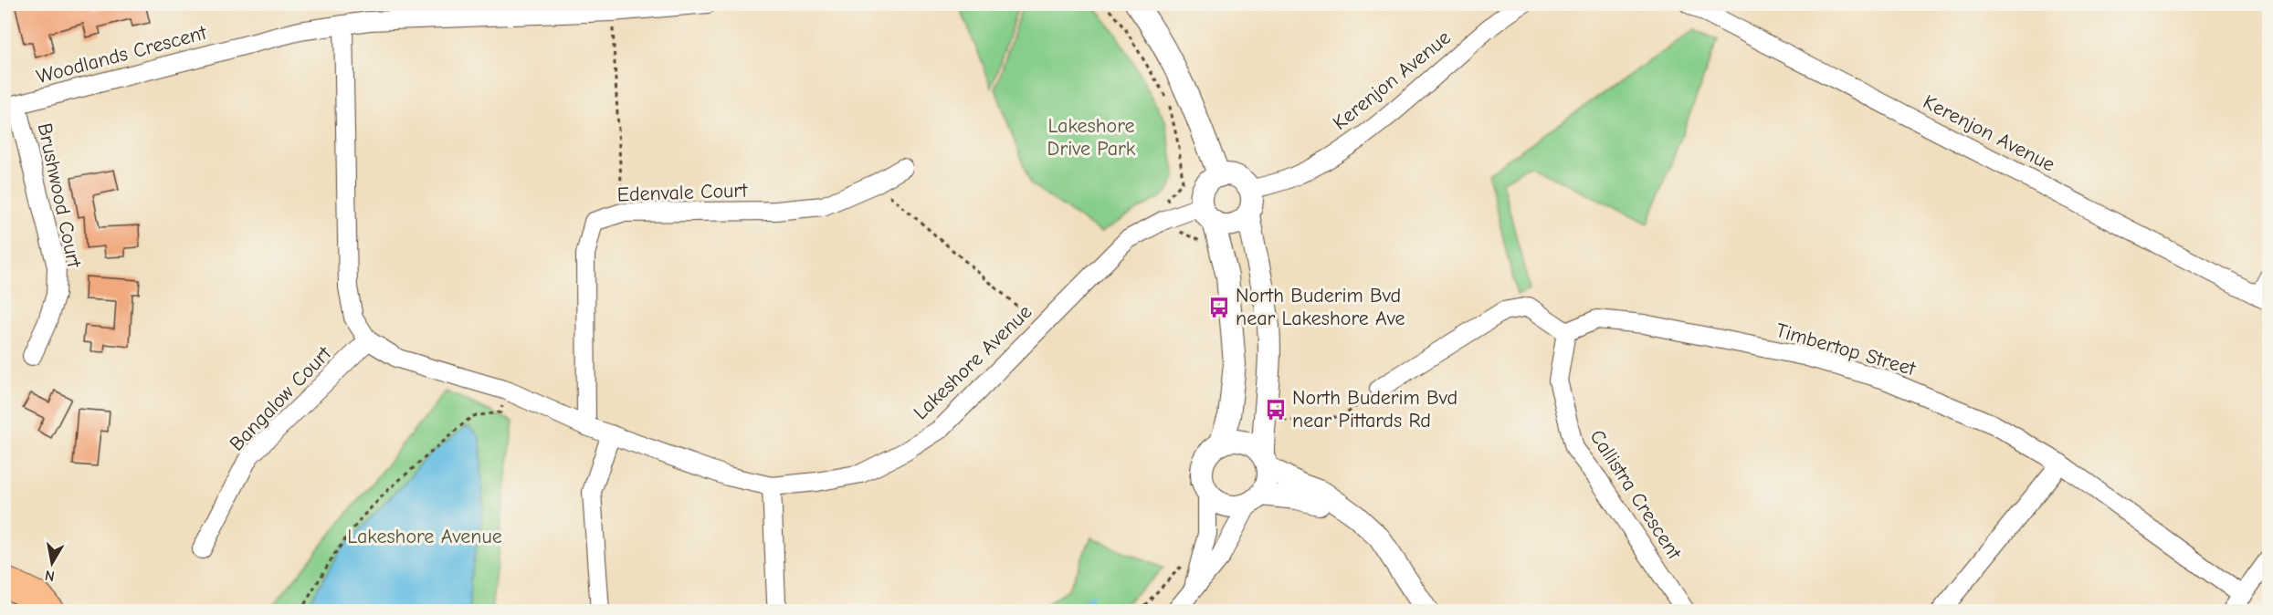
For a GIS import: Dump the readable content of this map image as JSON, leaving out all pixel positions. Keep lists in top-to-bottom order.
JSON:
{
  "streets": {
    "street": [
      "Woodlands Crescent",
      "Kerenjon Avenue",
      "Edenvale Court",
      "Brushwood Court",
      "Timbertop Street",
      "Lakeshore Avenue",
      "Bangalow Court",
      "Callistra Crescent"
    ]
  },
  "crossings": [
    ["Woodlands Crescent", "Brushwood Court"],
    ["Woodlands Crescent", "Lakeshore Avenue"],
    ["Kerenjon Avenue", "Lakeshore Avenue"],
    ["Edenvale Court", "Lakeshore Avenue"],
    ["Timbertop Street", "Callistra Crescent"],
    ["Lakeshore Avenue", "Bangalow Court"]
  ],
  "parks": ["Lakeshore Drive Park", "Lakeshore Avenue"],
  "places": {
    "bus stop": ["North Buderim Bvd near Lakeshore Ave", "North Buderim Bvd near Pittards Rd"]
  },
  "north": "bottom"
}
